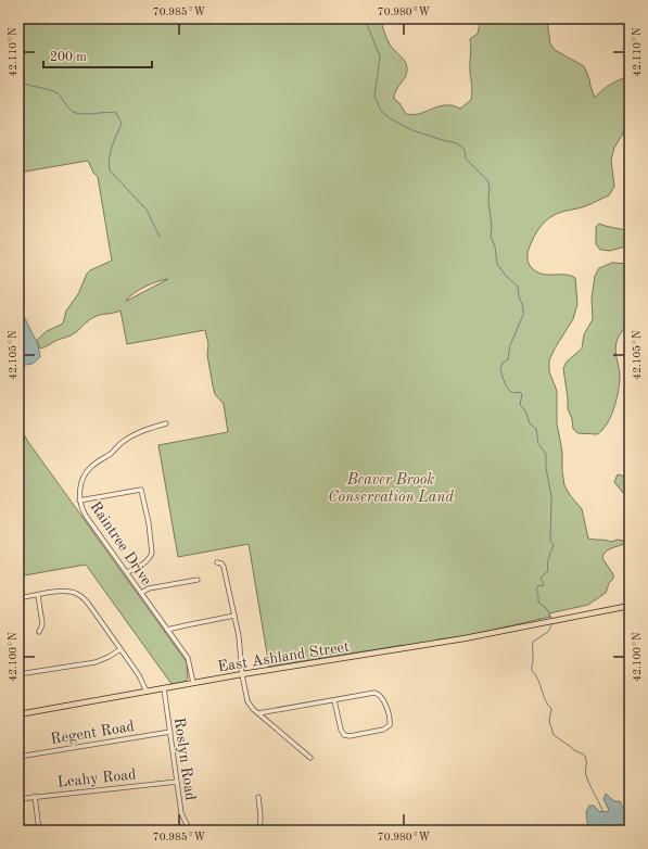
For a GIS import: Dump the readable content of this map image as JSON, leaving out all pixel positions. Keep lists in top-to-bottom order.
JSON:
{
  "streets": {
    "main road": ["East Ashland Street"],
    "street": [
      "Raintree Drive",
      "Regent Road",
      "Roslyn Road",
      "Leahy Road"
    ]
  },
  "crossings": [
    ["Raintree Drive", "East Ashland Street"],
    ["East Ashland Street", "Roslyn Road"],
    ["Regent Road", "Roslyn Road"],
    ["Roslyn Road", "Leahy Road"]
  ],
  "parks": ["Beaver Brook Conservation Land"],
  "scale_bar": "200 m",
  "coordinates": [
    "70.985°W",
    "70.980°W",
    "42.110°N",
    "42.105°N",
    "42.100°N"
  ]
}
